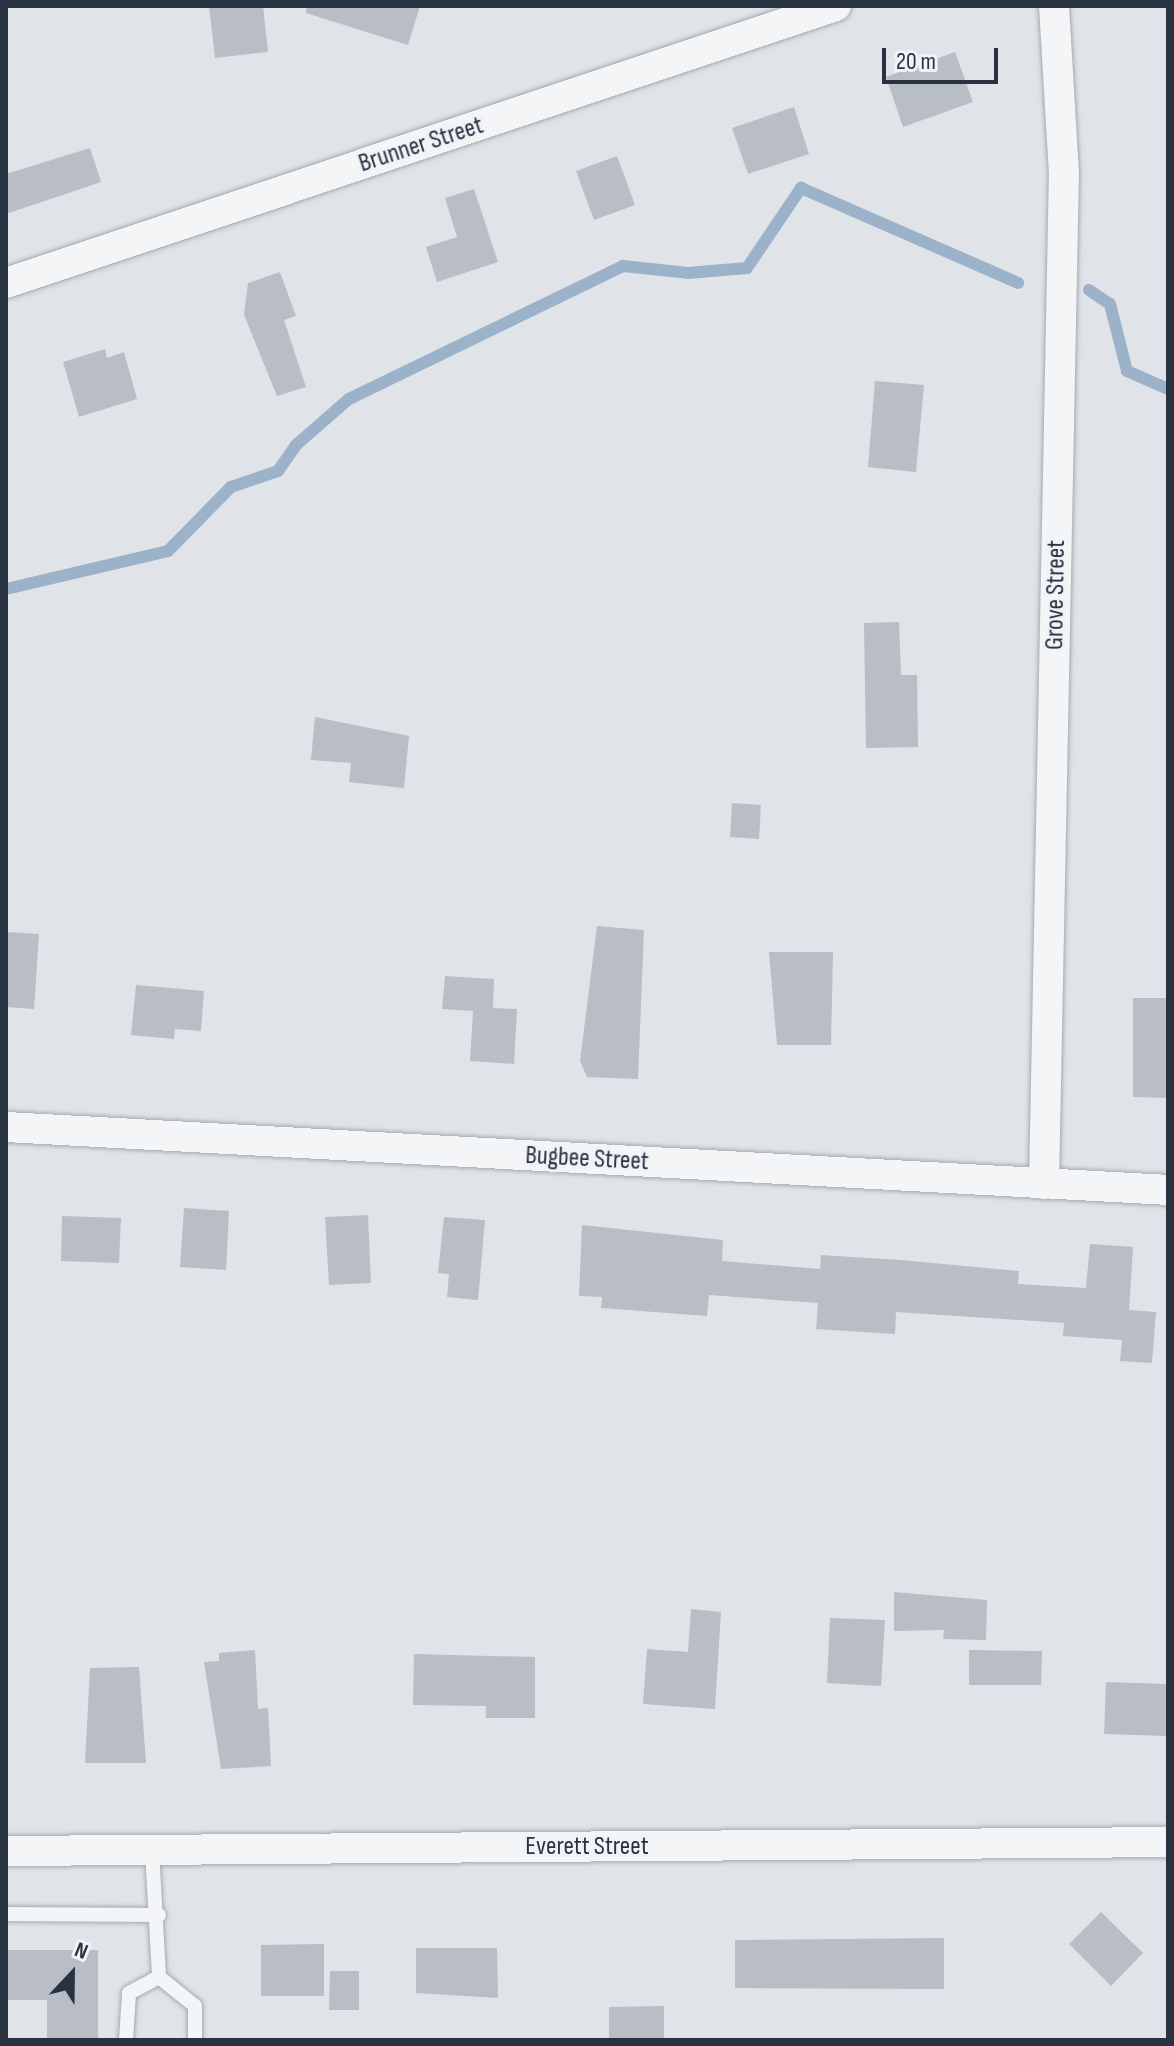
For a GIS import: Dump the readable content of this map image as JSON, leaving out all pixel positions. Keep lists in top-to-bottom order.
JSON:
{
  "streets": {
    "street": [
      "Brunner Street",
      "Grove Street",
      "Bugbee Street",
      "Everett Street"
    ]
  },
  "crossings": [
    ["Grove Street", "Bugbee Street"]
  ],
  "scale_bar": "20 m",
  "north": "top"
}
